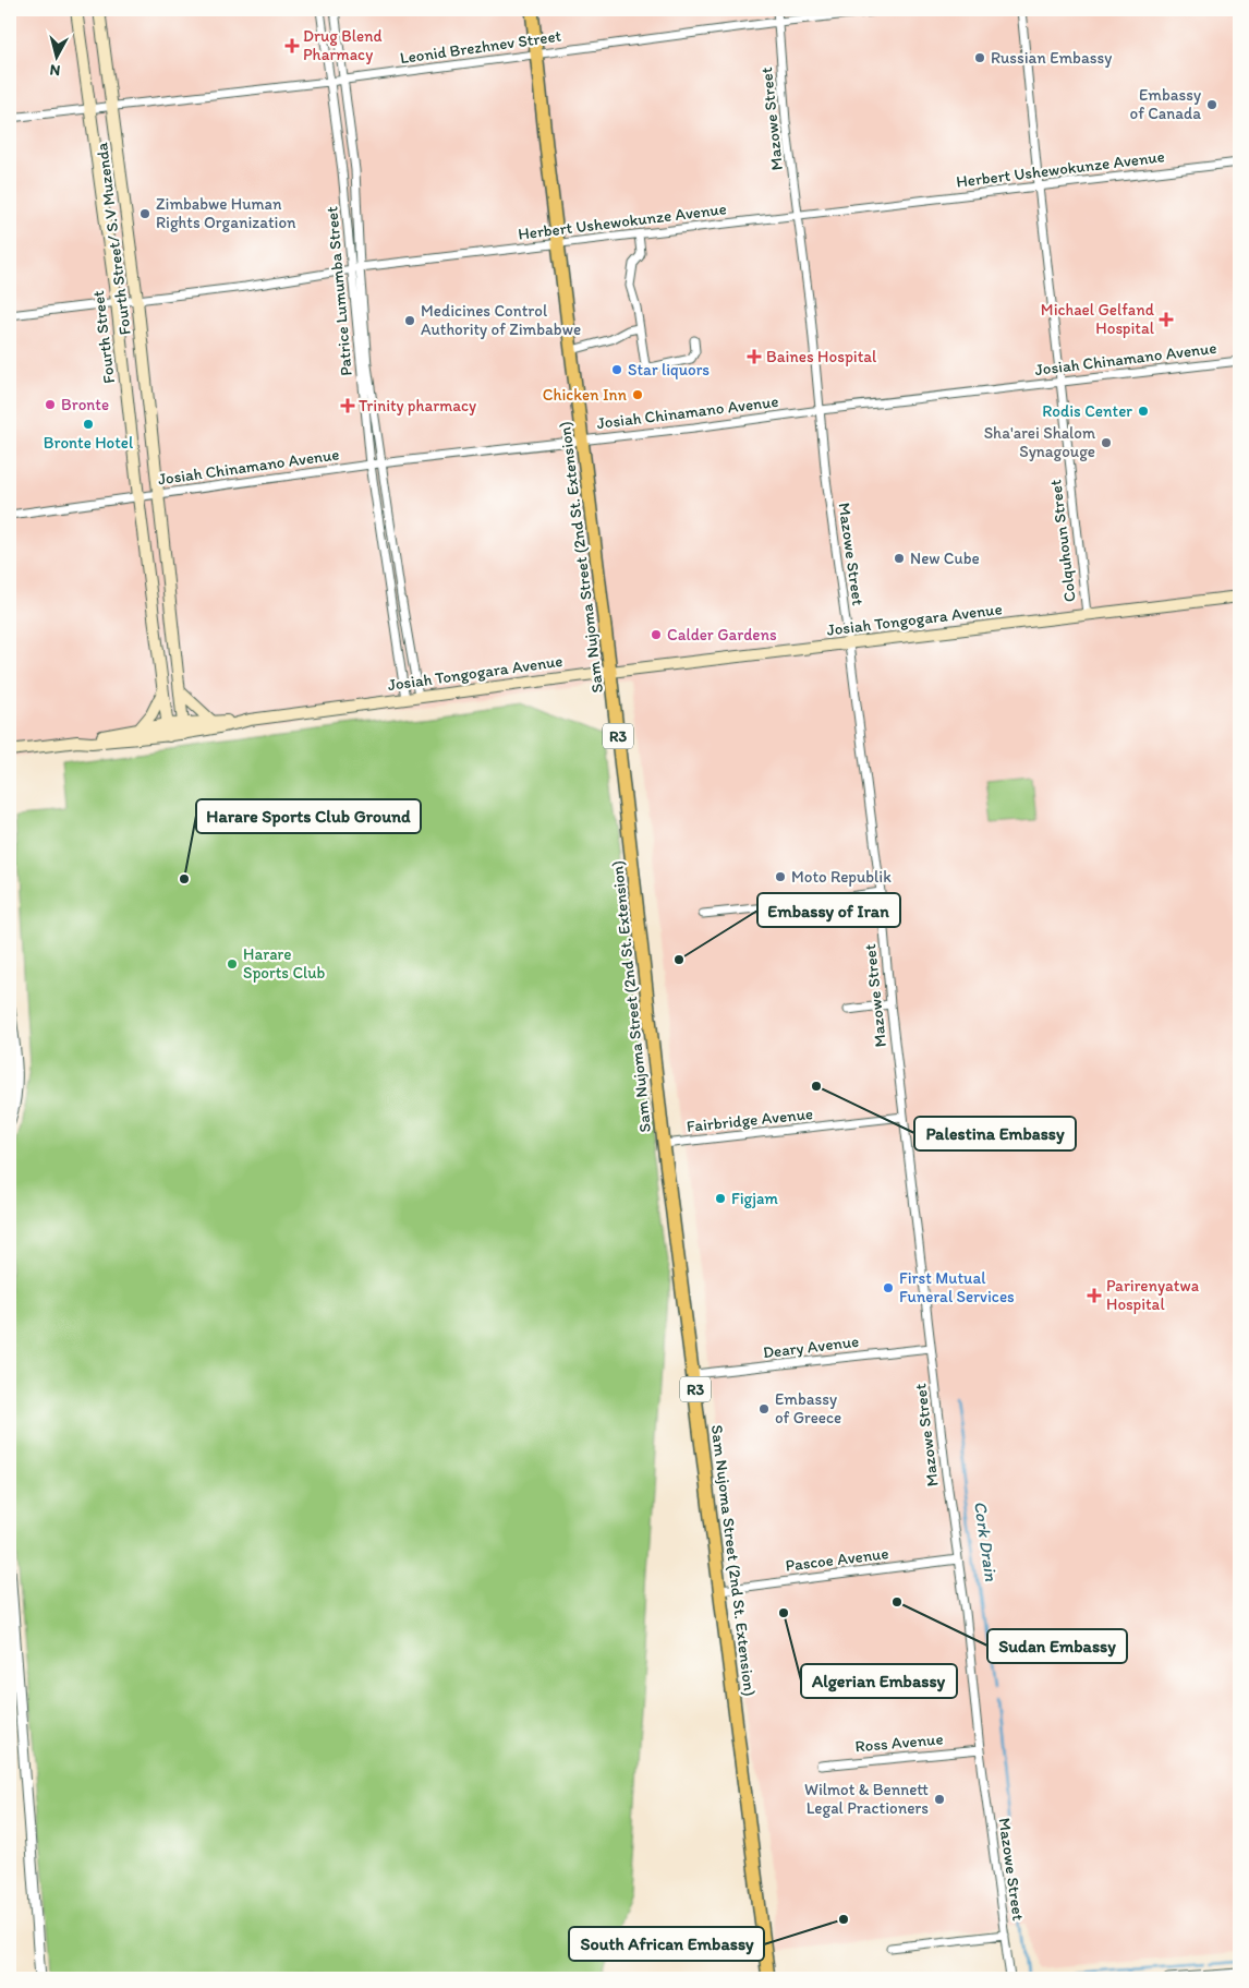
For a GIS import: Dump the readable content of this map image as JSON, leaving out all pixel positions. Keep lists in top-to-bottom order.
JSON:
{
  "streets": {
    "highway": ["Sam Nujoma Street (2nd St. Extension)", "R3"],
    "main road": ["Fourth Street/ S.V Muzenda", "Fourth Street", "Josiah Tongogara Avenue"],
    "street": [
      "Leonid Brezhnev Street",
      "Mazowe Street",
      "Herbert Ushewokunze Avenue",
      "Patrice Lumumba Street",
      "Josiah Chinamano Avenue",
      "Colquhoun Street",
      "Fairbridge Avenue",
      "Deary Avenue",
      "Pascoe Avenue",
      "Ross Avenue"
    ]
  },
  "crossings": [
    ["Leonid Brezhnev Street", "Mazowe Street"],
    ["Leonid Brezhnev Street", "Fourth Street/ S.V Muzenda"],
    ["Leonid Brezhnev Street", "Patrice Lumumba Street"],
    ["Leonid Brezhnev Street", "Fourth Street"],
    ["Leonid Brezhnev Street", "Sam Nujoma Street (2nd St. Extension)"],
    ["Mazowe Street", "Herbert Ushewokunze Avenue"],
    ["Mazowe Street", "Josiah Chinamano Avenue"],
    ["Mazowe Street", "Josiah Tongogara Avenue"],
    ["Mazowe Street", "Fairbridge Avenue"],
    ["Mazowe Street", "Deary Avenue"],
    ["Mazowe Street", "Pascoe Avenue"],
    ["Mazowe Street", "Ross Avenue"],
    ["Herbert Ushewokunze Avenue", "Fourth Street/ S.V Muzenda"],
    ["Herbert Ushewokunze Avenue", "Patrice Lumumba Street"],
    ["Herbert Ushewokunze Avenue", "Fourth Street"],
    ["Herbert Ushewokunze Avenue", "Colquhoun Street"],
    ["Herbert Ushewokunze Avenue", "Sam Nujoma Street (2nd St. Extension)"],
    ["Fourth Street/ S.V Muzenda", "Josiah Chinamano Avenue"],
    ["Patrice Lumumba Street", "Josiah Chinamano Avenue"],
    ["Patrice Lumumba Street", "Josiah Tongogara Avenue"],
    ["Fourth Street", "Josiah Chinamano Avenue"],
    ["Josiah Chinamano Avenue", "Colquhoun Street"],
    ["Josiah Chinamano Avenue", "Sam Nujoma Street (2nd St. Extension)"],
    ["Colquhoun Street", "Josiah Tongogara Avenue"],
    ["Sam Nujoma Street (2nd St. Extension)", "Josiah Tongogara Avenue"],
    ["Sam Nujoma Street (2nd St. Extension)", "Fairbridge Avenue"],
    ["Sam Nujoma Street (2nd St. Extension)", "Deary Avenue"],
    ["Sam Nujoma Street (2nd St. Extension)", "Pascoe Avenue"]
  ],
  "water": ["Cork Drain"],
  "places": {
    "health": [
      "Drug Blend Pharmacy",
      "Michael Gelfand Hospital",
      "Baines Hospital",
      "Trinity pharmacy",
      "Parirenyatwa Hospital"
    ],
    "other": [
      "Russian Embassy",
      "Embassy of Canada",
      "Zimbabwe Human Rights Organization",
      "Medicines Control Authority of Zimbabwe",
      "Star liquors",
      "Chicken Inn",
      "Bronte",
      "Rodis Center",
      "Bronte Hotel",
      "Sha'arei Shalom Synagouge",
      "New Cube",
      "Calder Gardens",
      "Moto Republik",
      "Harare Sports Club Ground",
      "Embassy of Iran",
      "Harare Sports Club",
      "Palestina Embassy",
      "Figjam",
      "First Mutual Funeral Services",
      "Embassy of Greece",
      "Sudan Embassy",
      "Algerian Embassy",
      "Wilmot & Bennett Legal Practioners",
      "South African Embassy"
    ]
  },
  "north": "bottom"
}
